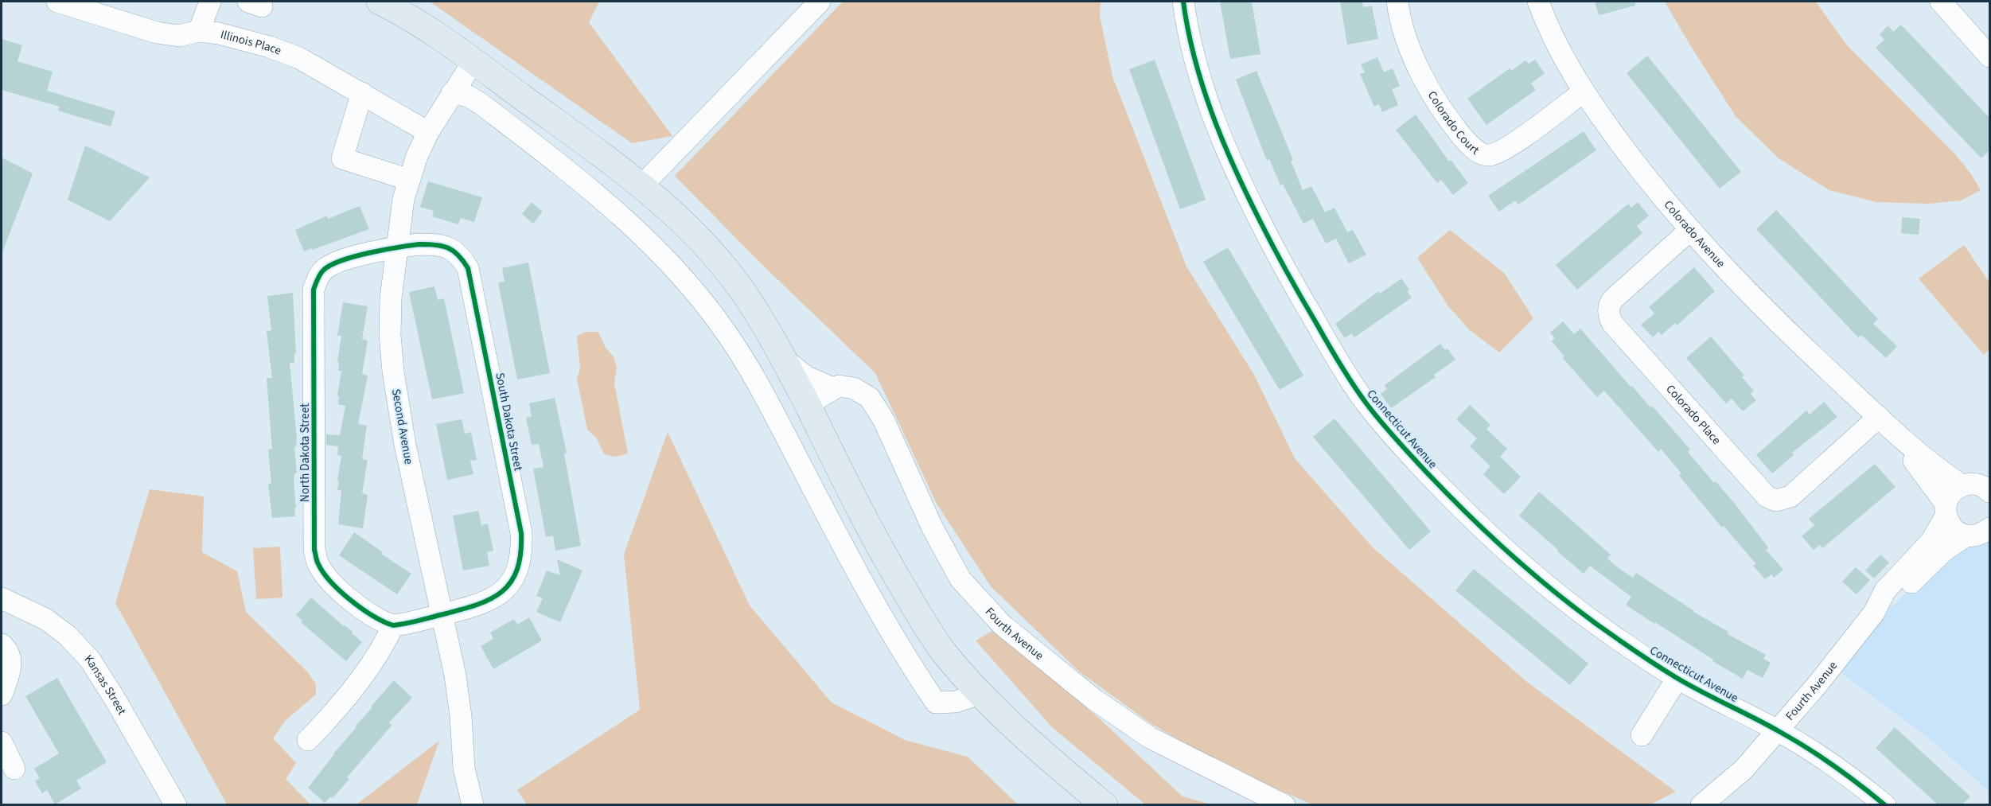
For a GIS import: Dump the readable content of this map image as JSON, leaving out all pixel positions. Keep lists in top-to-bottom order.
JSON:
{
  "streets": {
    "street": [
      "Illinois Place",
      "Colorado Court",
      "Colorado Avenue",
      "Colorado Place",
      "South Dakota Street",
      "Second Avenue",
      "Connecticut Avenue",
      "North Dakota Street",
      "Fourth Avenue",
      "Kansas Street"
    ]
  },
  "crossings": [
    ["Illinois Place", "Second Avenue"],
    ["Colorado Court", "Colorado Avenue"],
    ["Colorado Avenue", "Colorado Place"],
    ["Colorado Avenue", "Fourth Avenue"],
    ["South Dakota Street", "Second Avenue"],
    ["South Dakota Street", "North Dakota Street"],
    ["Second Avenue", "North Dakota Street"],
    ["Connecticut Avenue", "Fourth Avenue"]
  ]
}
